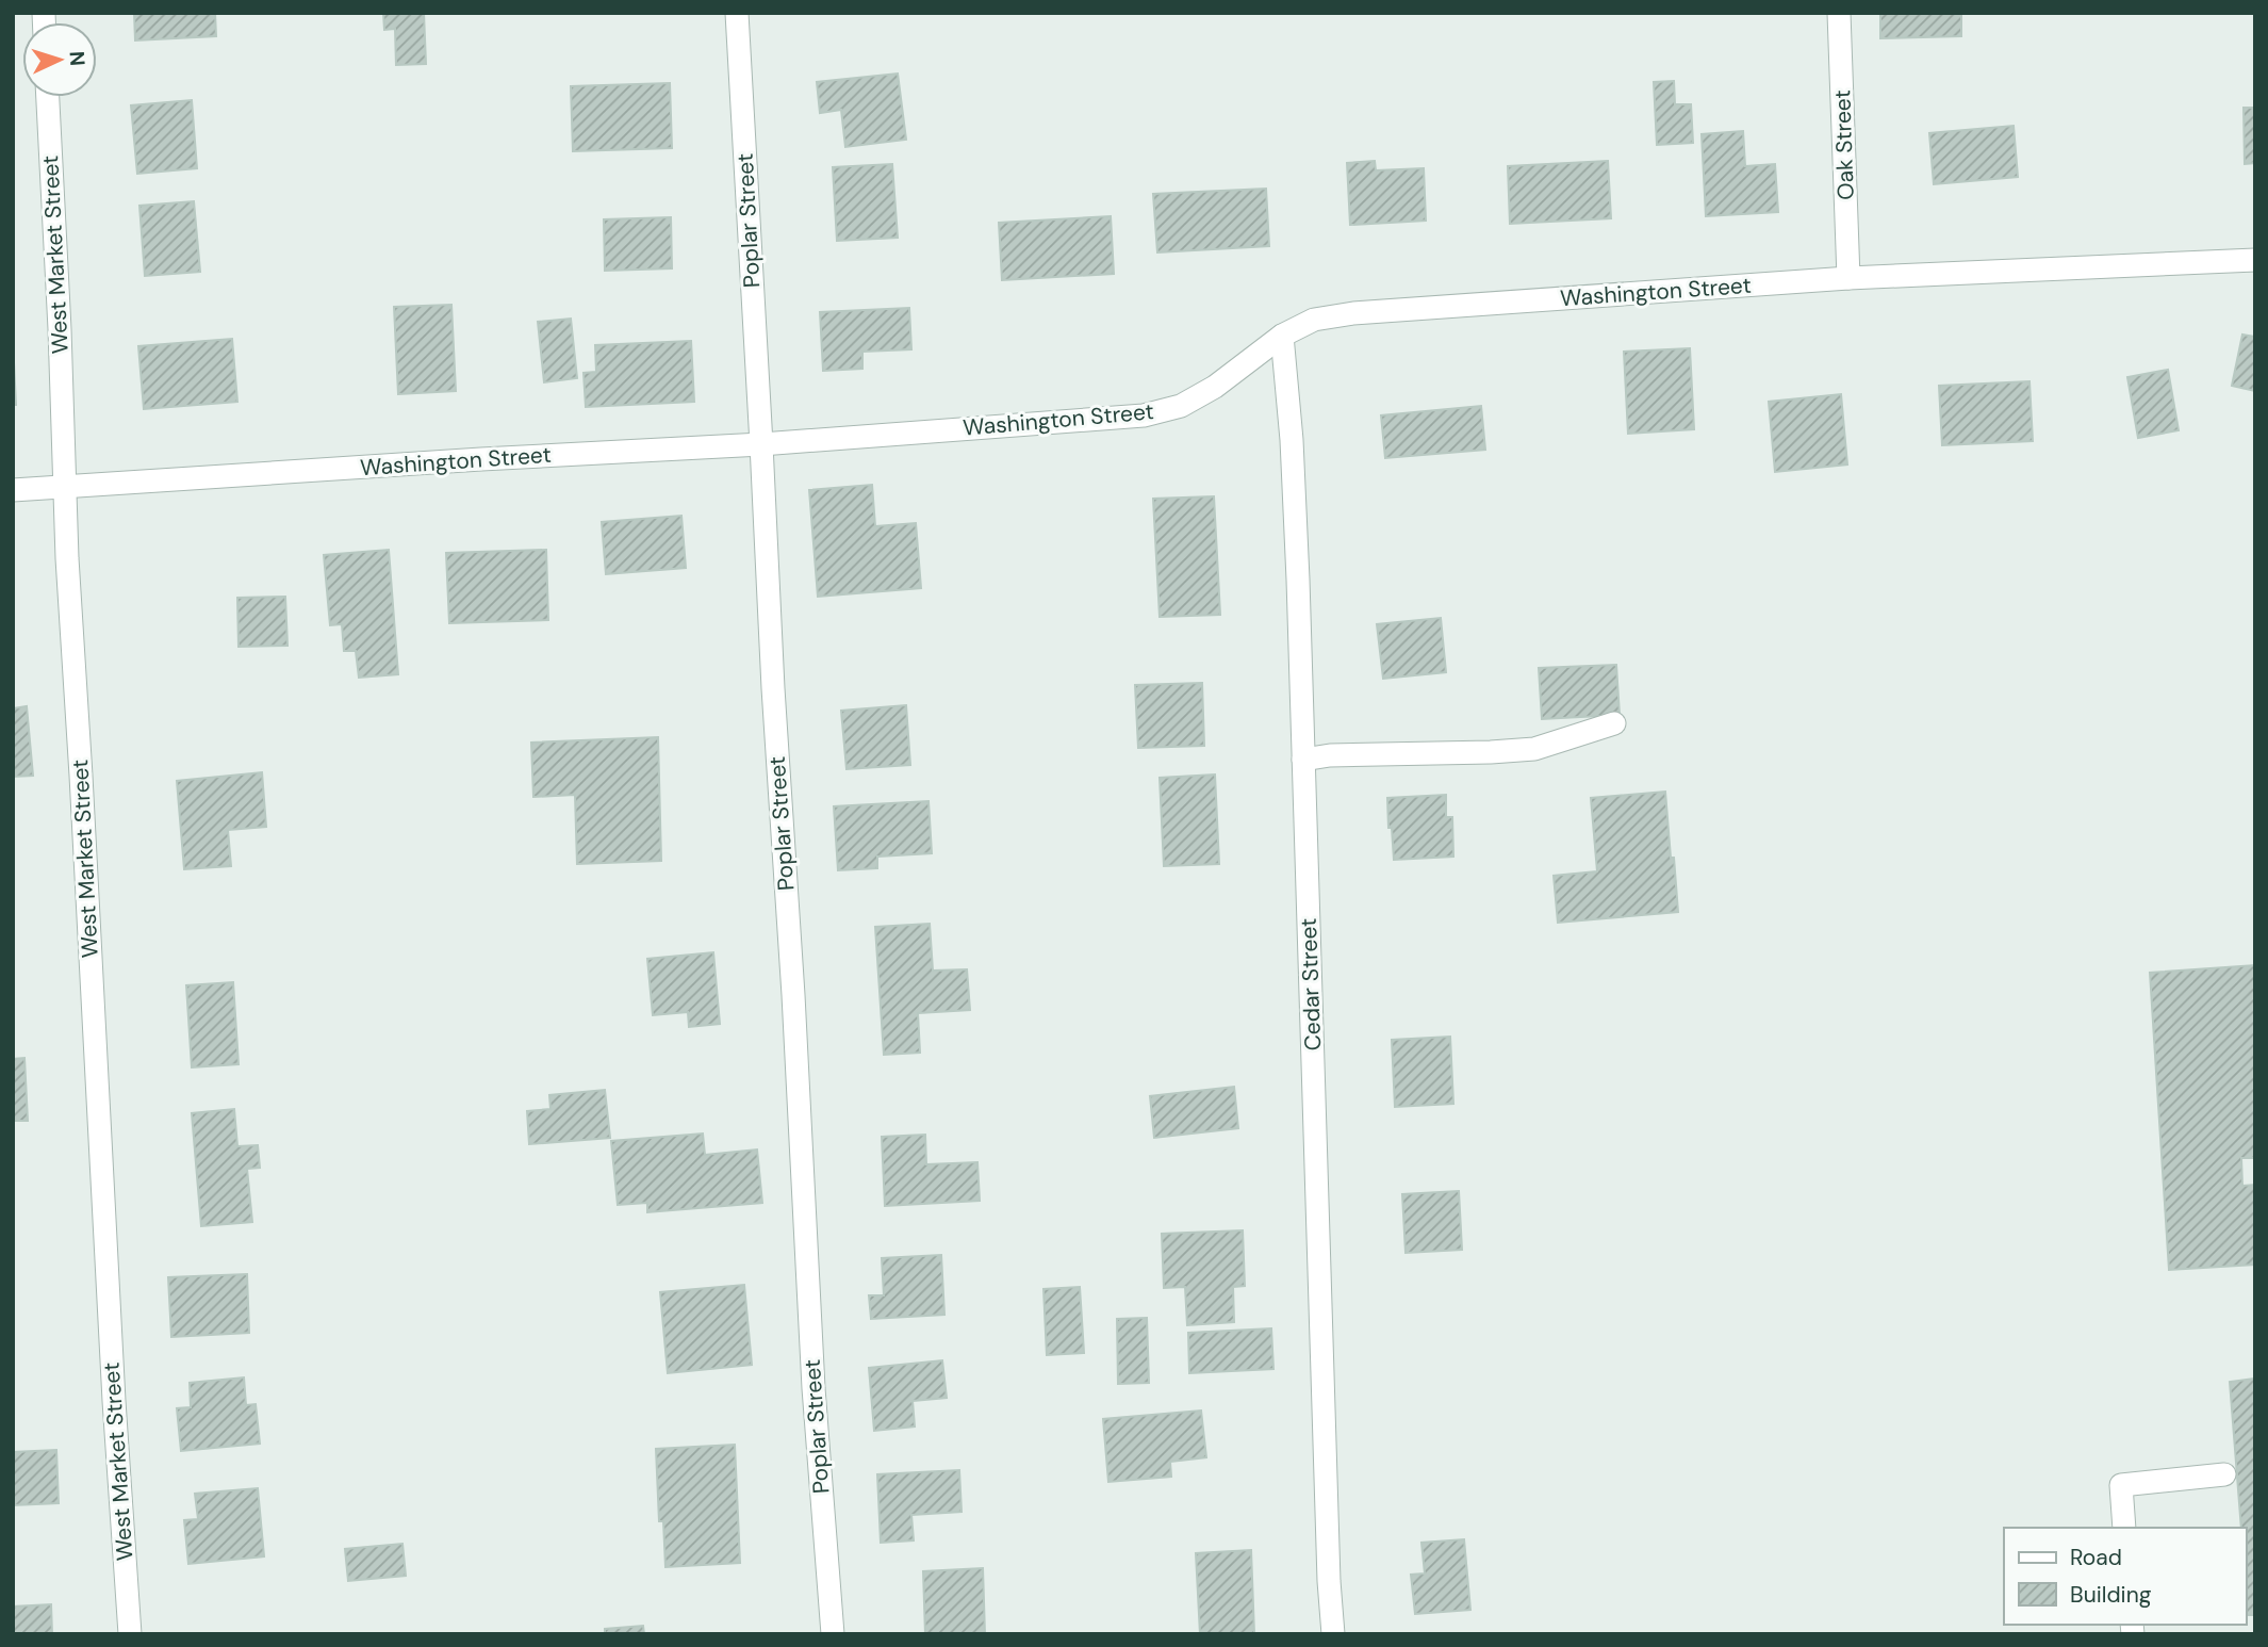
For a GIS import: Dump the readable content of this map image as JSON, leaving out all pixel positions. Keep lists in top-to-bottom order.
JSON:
{
  "streets": {
    "street": [
      "Oak Street",
      "Poplar Street",
      "West Market Street",
      "Washington Street",
      "Cedar Street"
    ]
  },
  "crossings": [
    ["Oak Street", "Washington Street"],
    ["Poplar Street", "Washington Street"],
    ["West Market Street", "Washington Street"],
    ["Washington Street", "Cedar Street"]
  ],
  "legend": ["Road", "Building"],
  "north": "right"
}
